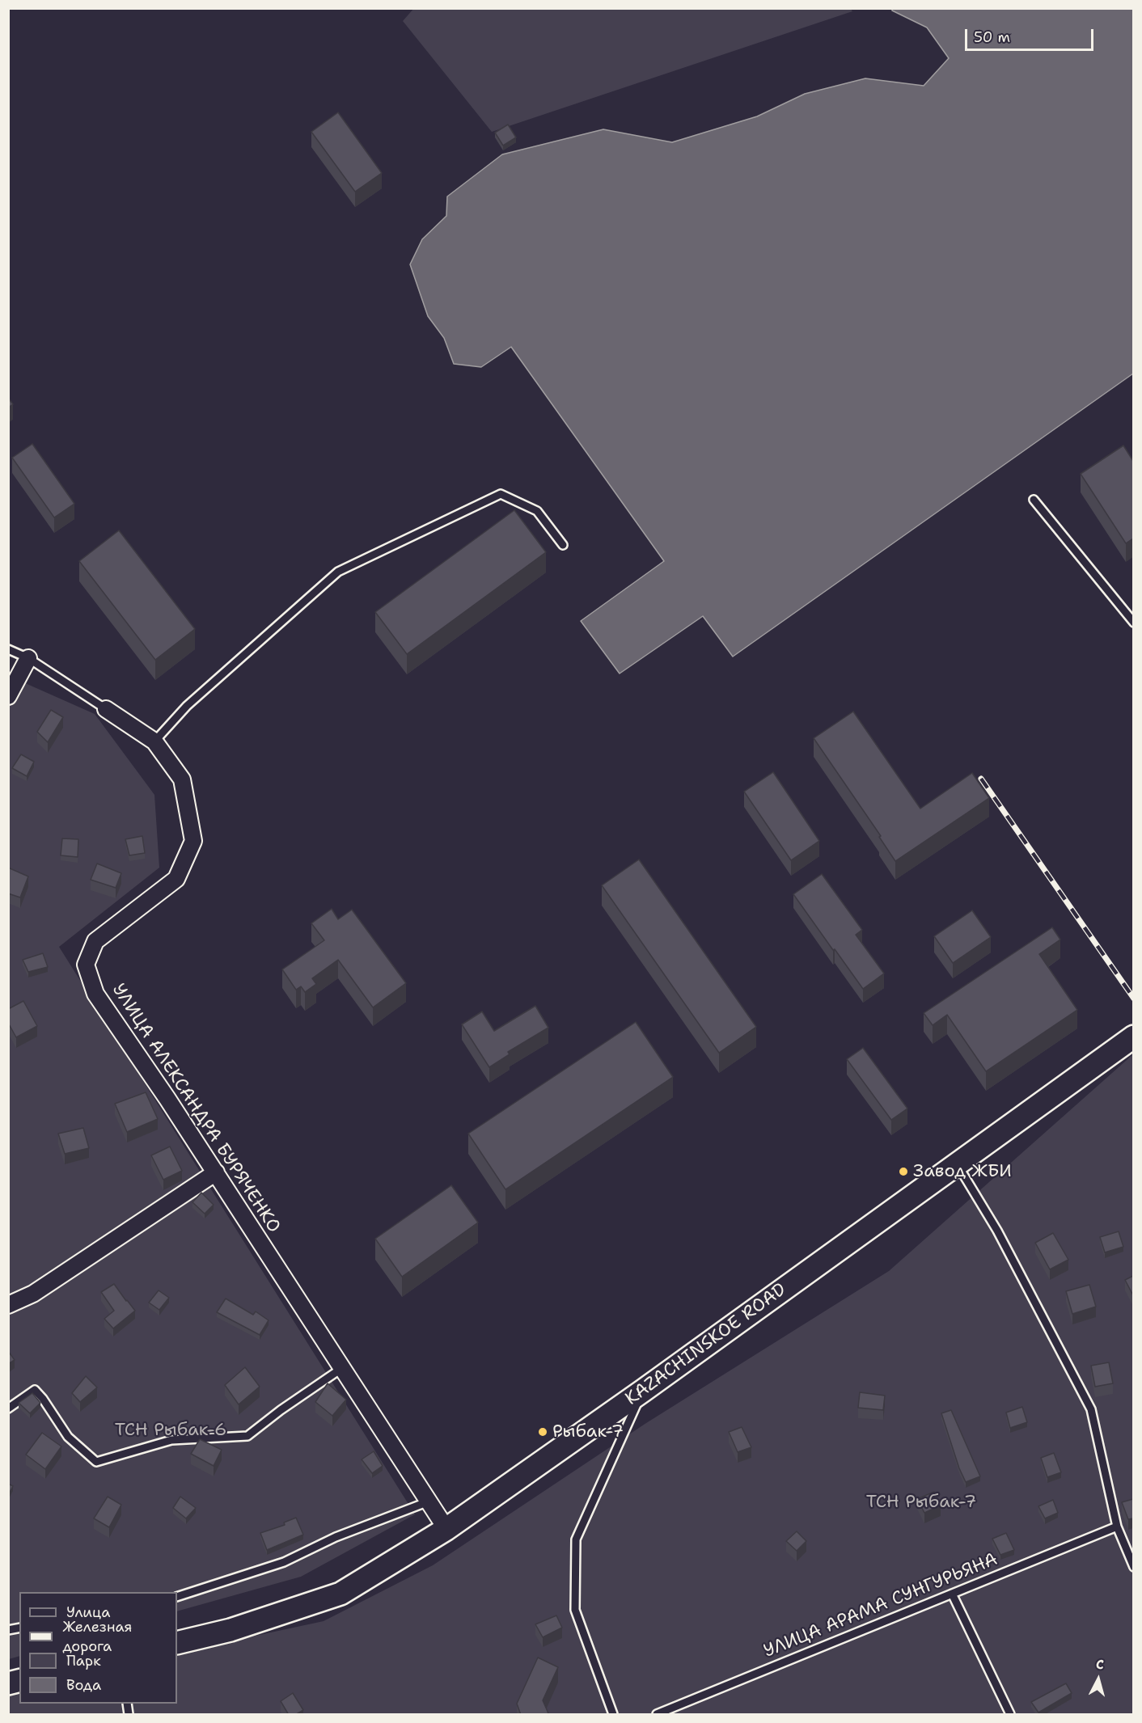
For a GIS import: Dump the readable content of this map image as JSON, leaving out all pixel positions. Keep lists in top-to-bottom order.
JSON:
{
  "streets": {
    "main road": ["KAZACHINSKOE ROAD"],
    "street": ["УЛИЦА АЛЕКСАНДРА БУРЯЧЕНКО"],
    "lane": ["УЛИЦА АРАМА СУНГУРЬЯНА"]
  },
  "crossings": [
    ["УЛИЦА АЛЕКСАНДРА БУРЯЧЕНКО", "KAZACHINSKOE ROAD"]
  ],
  "parks": ["ТСН Рыбак-6", "ТСН Рыбак-7"],
  "places": ["Завод ЖБИ", "Рыбак-7"],
  "legend": [
    "Улица",
    "Железная дорога",
    "Парк",
    "Вода"
  ],
  "scale_bar": "50 m",
  "north": "top"
}
